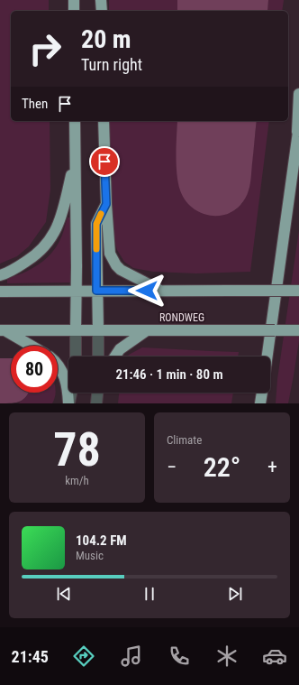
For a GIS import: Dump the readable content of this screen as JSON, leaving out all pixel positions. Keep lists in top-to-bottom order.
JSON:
{
  "streets": {
    "highway": ["RONDWEG"]
  },
  "page": {
    "turn": ["20 m", "Turn right"],
    "then": "Then",
    "limit": "80",
    "trip": "21:46 · 1 min · 80 m",
    "tile": [
      ["78", "km/h"],
      "Climate"
    ],
    "heat": ["−", "22°", "+"],
    "song": ["104.2 FM", "Music"],
    "tabs": "21:45"
  }
}
